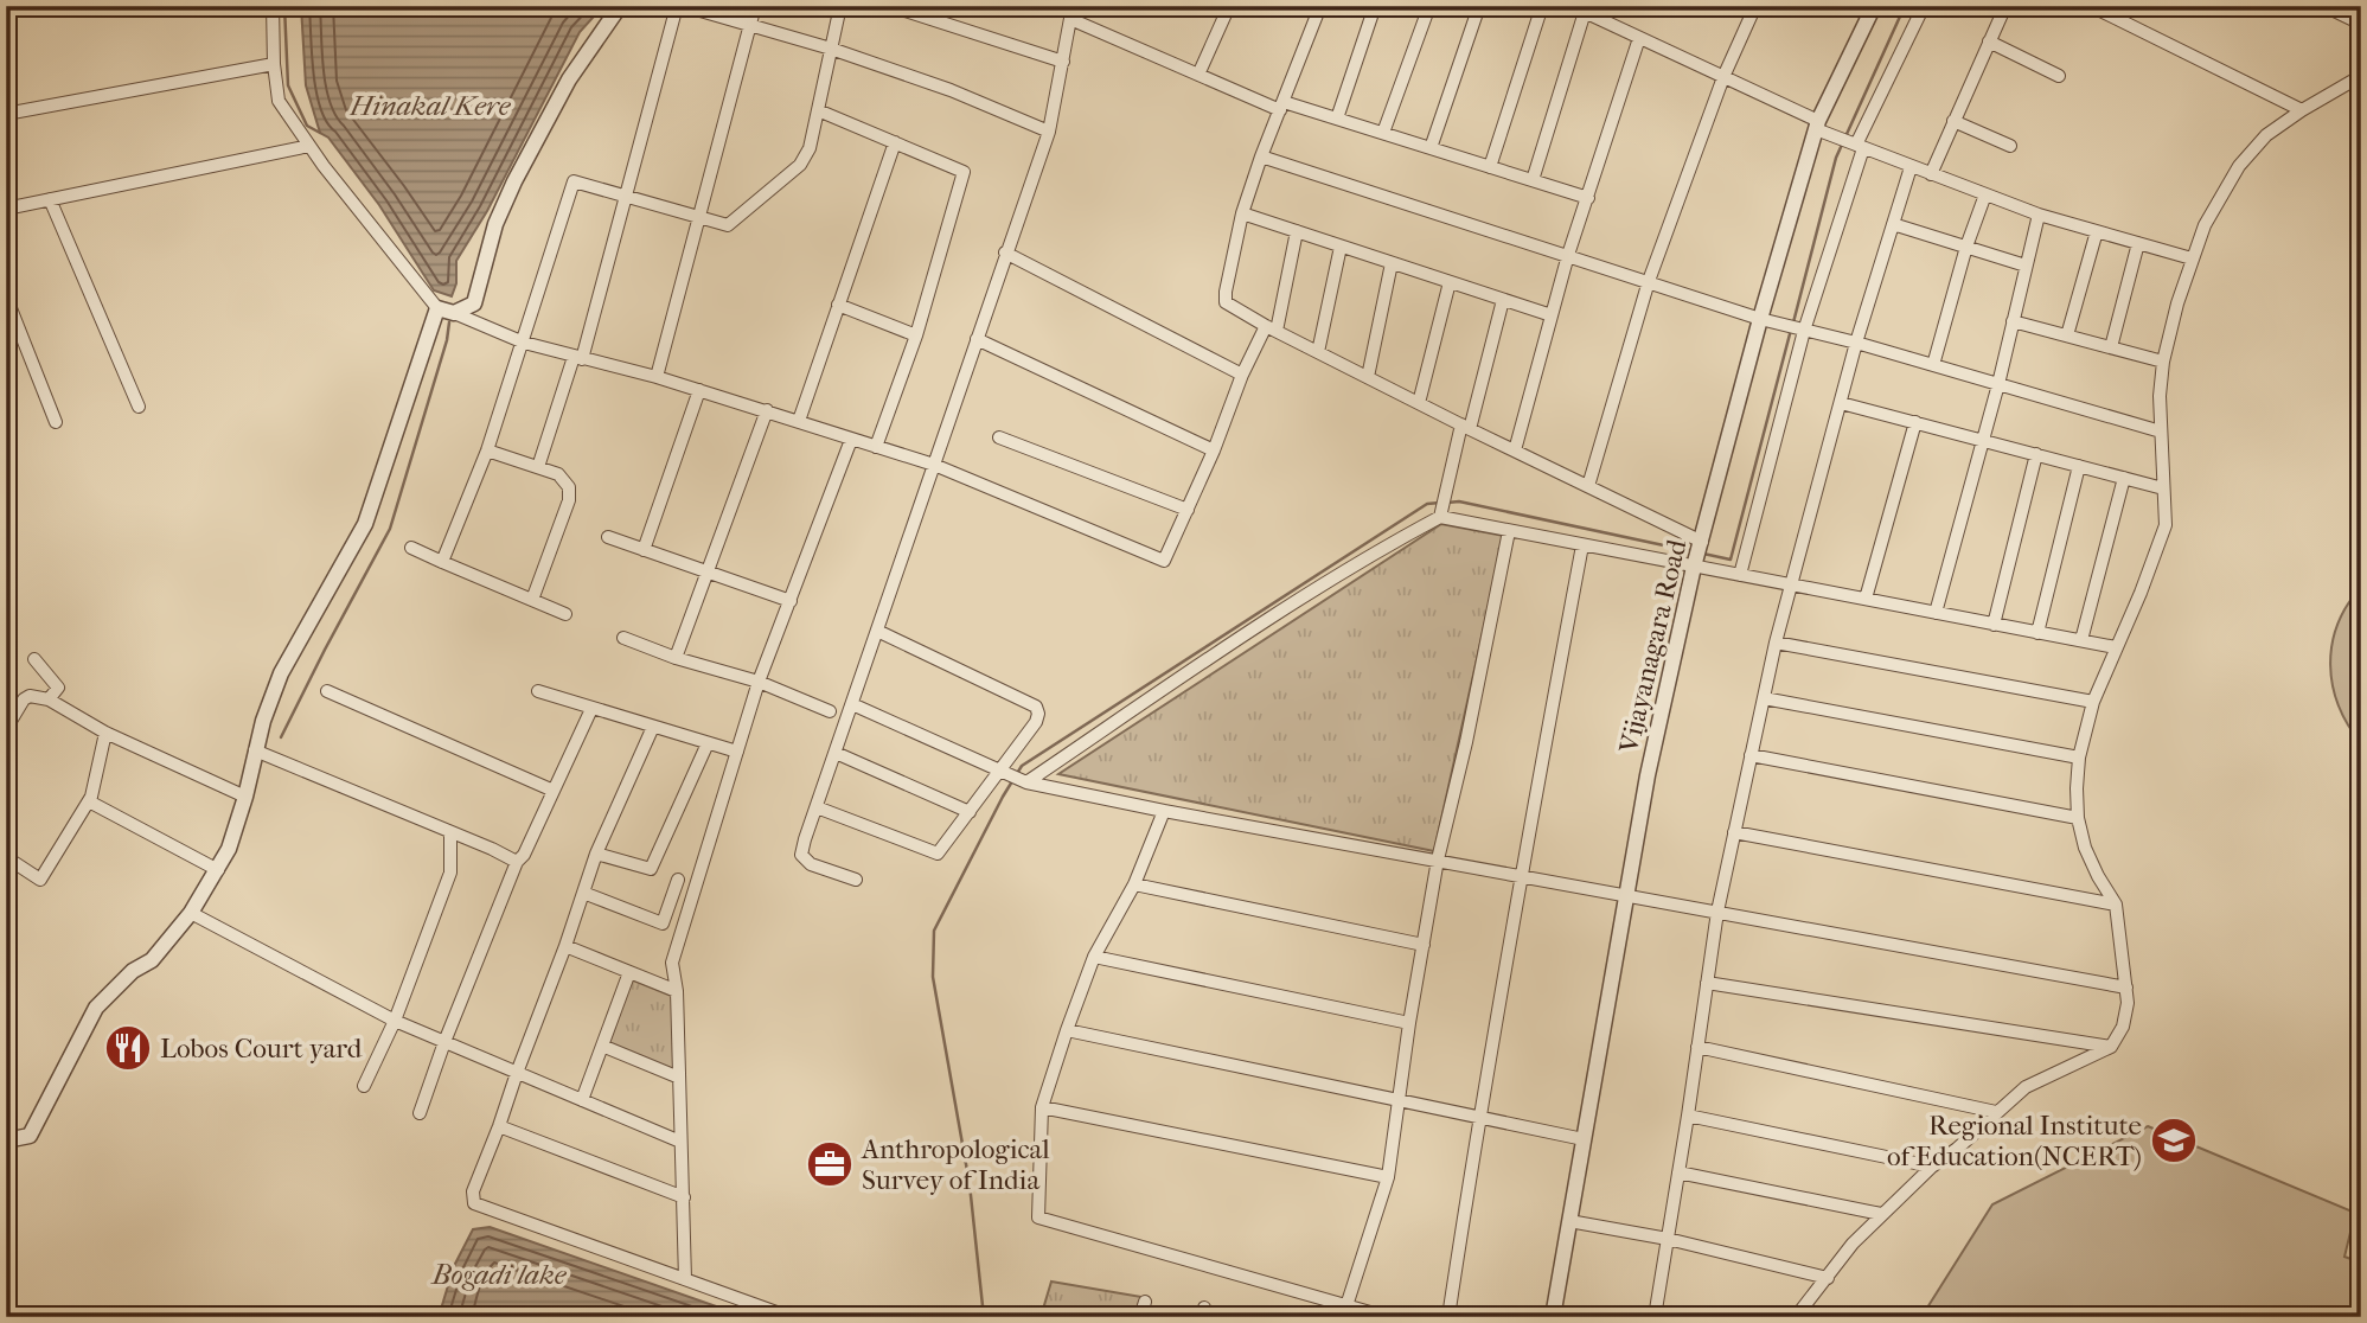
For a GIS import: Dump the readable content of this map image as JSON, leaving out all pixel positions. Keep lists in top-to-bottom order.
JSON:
{
  "streets": {
    "street": ["Vijayanagara Road"]
  },
  "water": ["Hinakal Kere", "Bogadi lake"],
  "places": {
    "restaurant": ["Lobos Court yard"],
    "school or university": ["Regional Institute of Education(NCERT)"],
    "office": ["Anthropological Survey of India"]
  }
}
